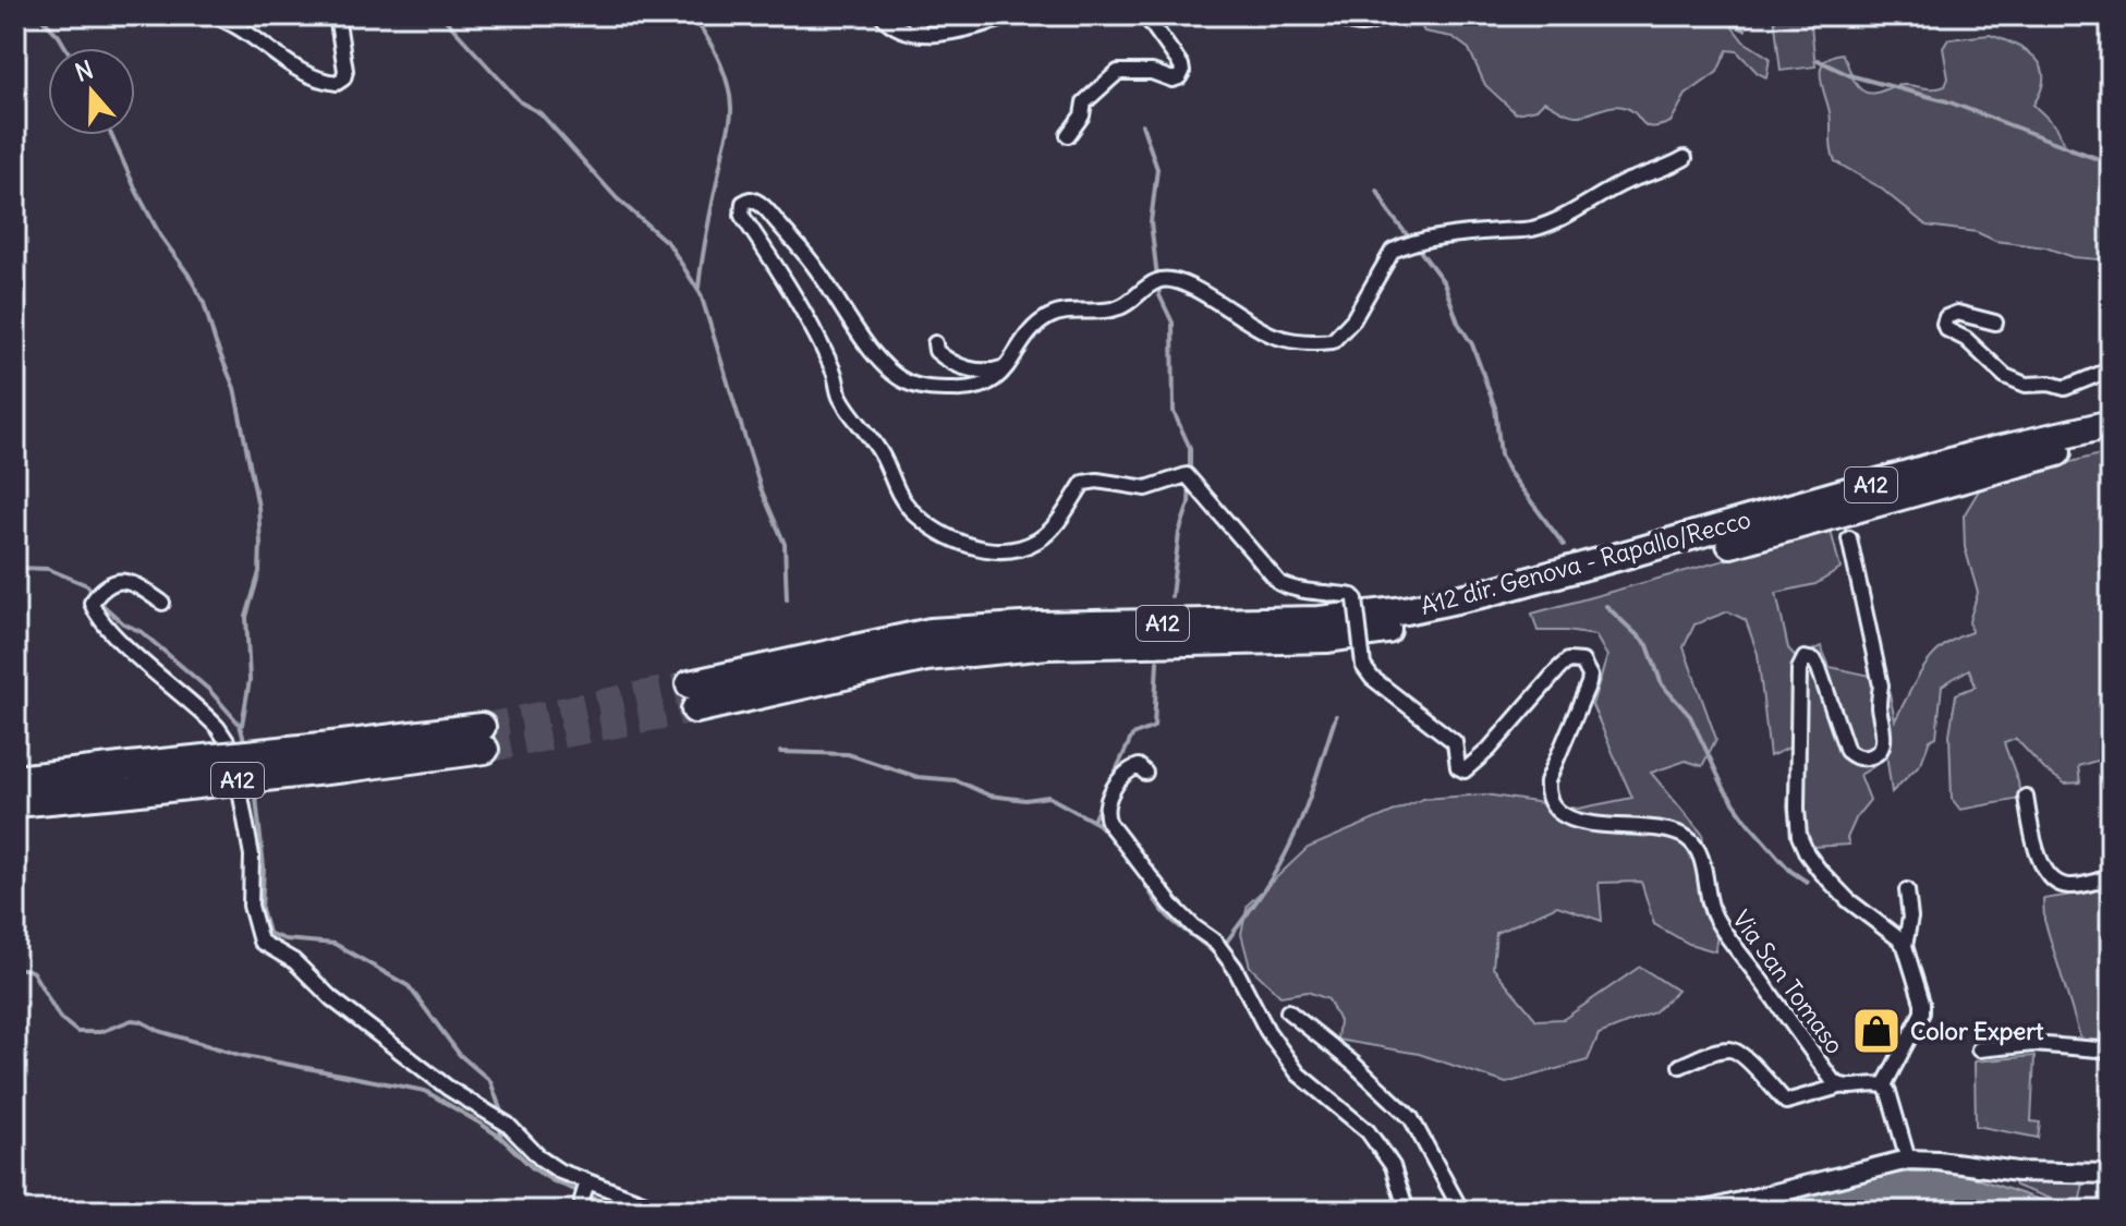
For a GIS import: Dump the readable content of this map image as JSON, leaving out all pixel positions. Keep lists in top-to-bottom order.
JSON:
{
  "streets": {
    "highway": ["A12", "A12 dir. Genova - Rapallo/Recco"],
    "street": ["Via San Tomaso"]
  },
  "places": {
    "shop": ["Color Expert"]
  },
  "north": "top"
}
